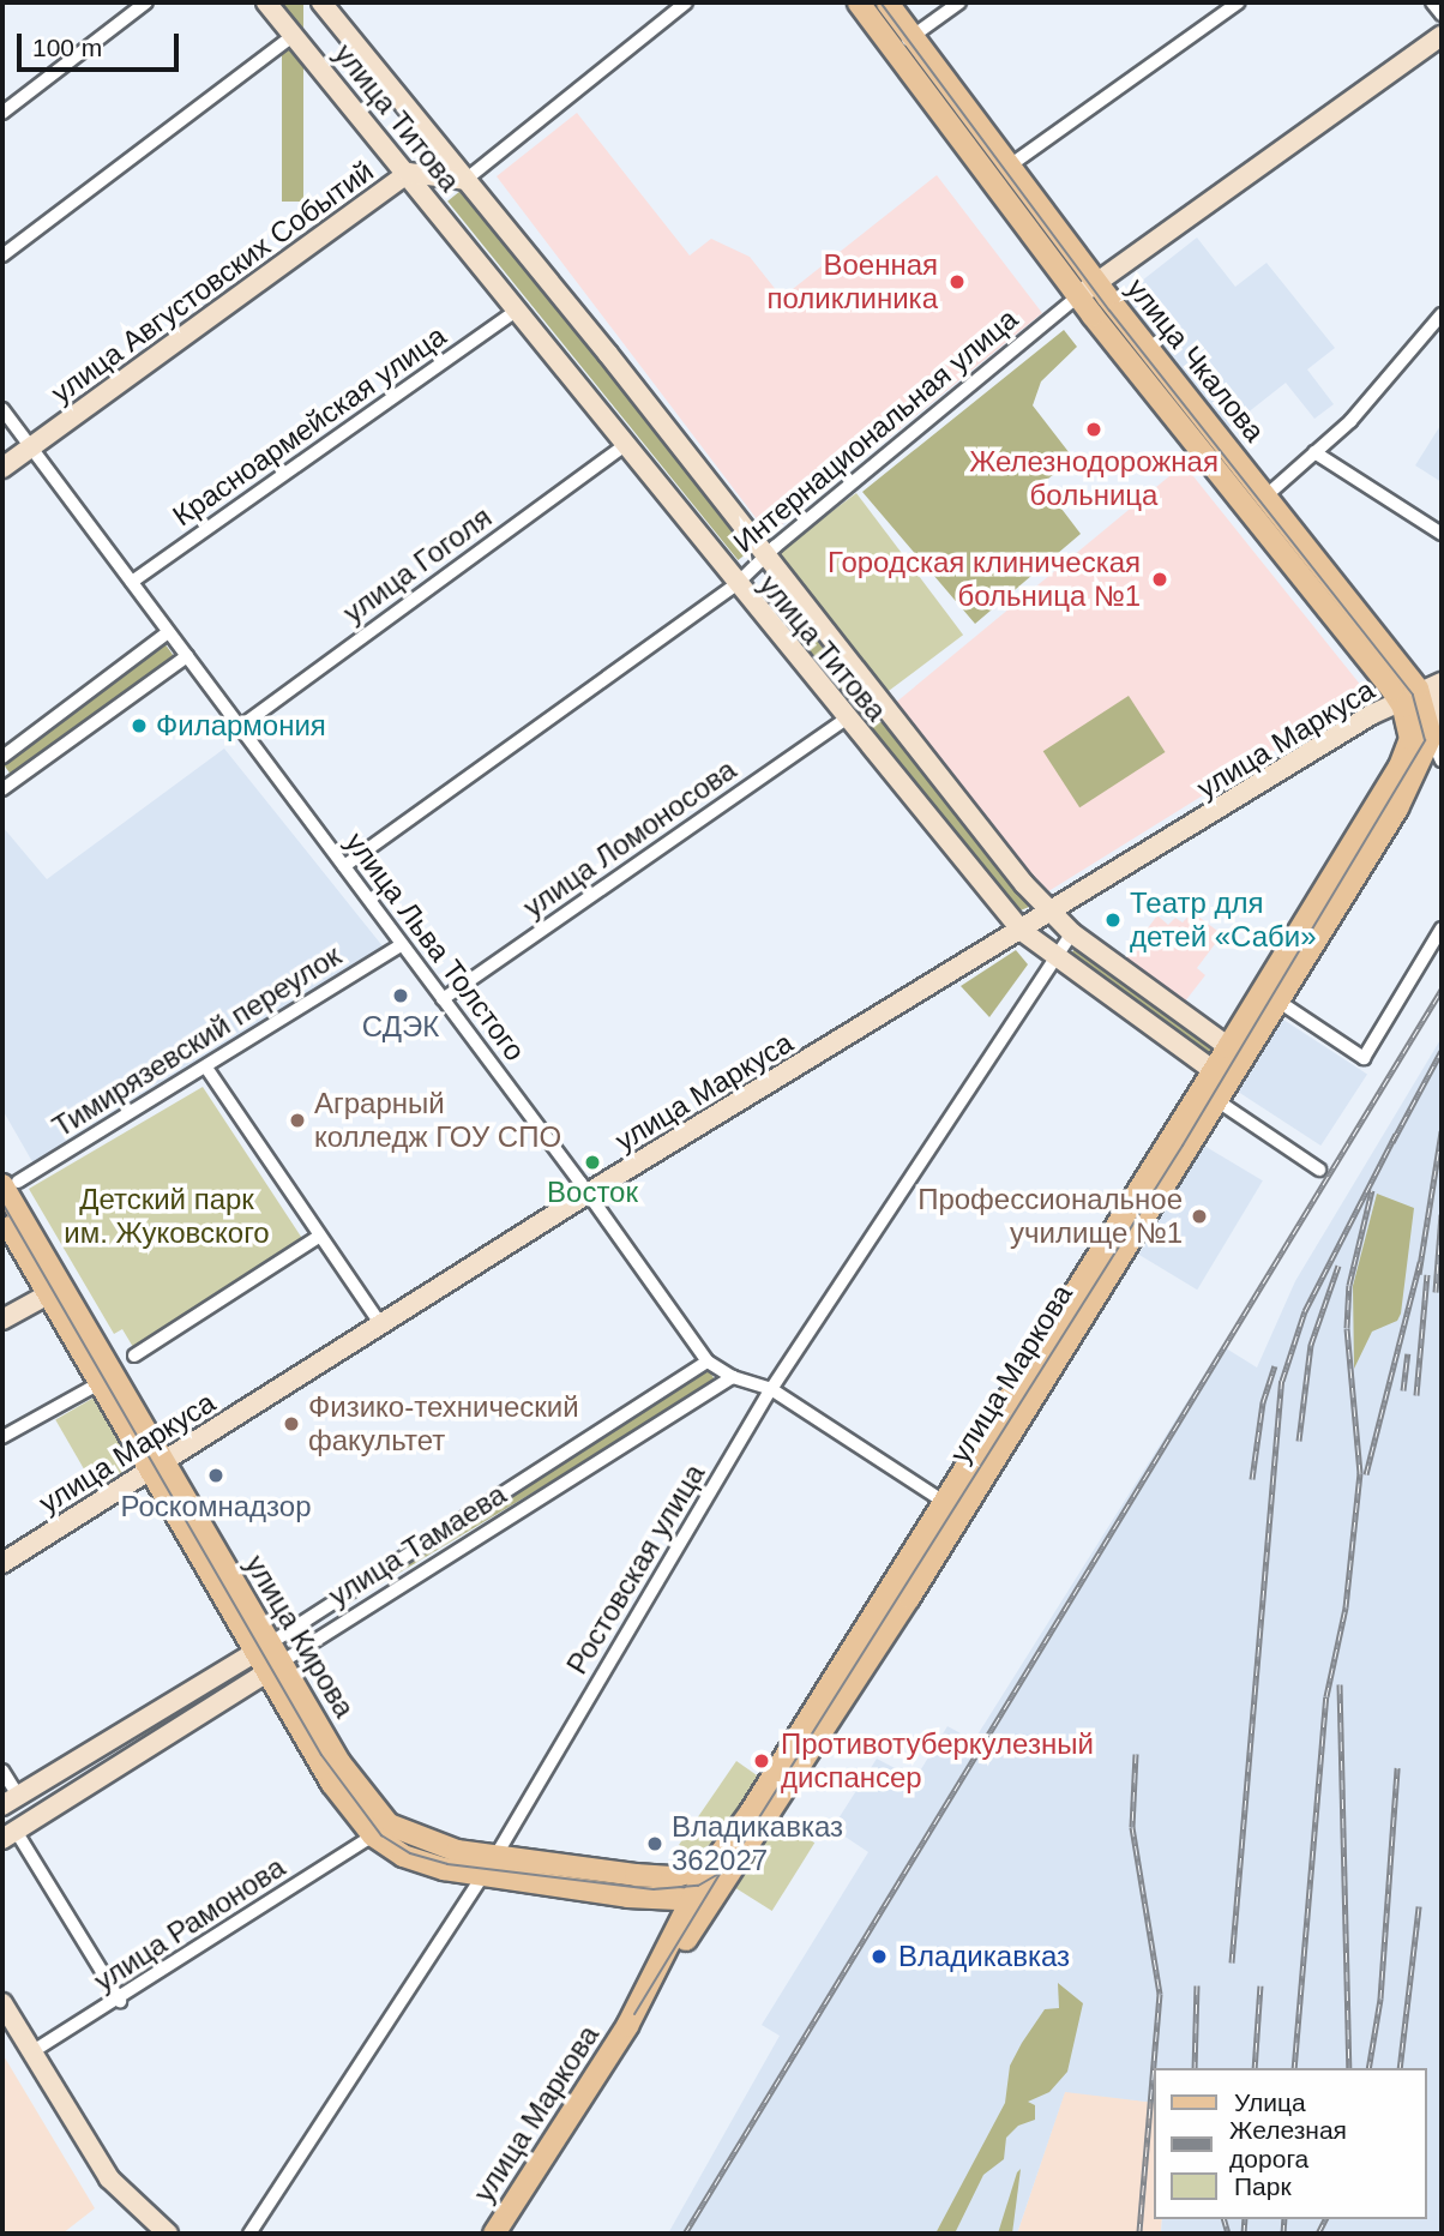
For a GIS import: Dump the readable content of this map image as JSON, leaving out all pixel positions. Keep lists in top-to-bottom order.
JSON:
{
  "streets": {
    "main road": ["улица Чкалова", "улица Маркова", "улица Кирова"],
    "street": [
      "улица Титова",
      "улица Августовских Событий",
      "Красноармейская улица",
      "Интернациональная улица",
      "улица Гоголя",
      "улица Маркуса",
      "улица Ломоносова",
      "улица Льва Толстого",
      "Тимирязевский переулок",
      "улица Тамаева",
      "Ростовская улица",
      "улица Рамонова"
    ]
  },
  "crossings": [
    ["улица Титова", "улица Августовских Событий"],
    ["улица Титова", "Красноармейская улица"],
    ["улица Титова", "Интернациональная улица"],
    ["улица Титова", "улица Гоголя"],
    ["улица Титова", "улица Маркуса"],
    ["улица Титова", "улица Ломоносова"],
    ["улица Титова", "улица Маркова"],
    ["улица Титова", "Ростовская улица"],
    ["улица Августовских Событий", "улица Льва Толстого"],
    ["улица Чкалова", "Интернациональная улица"],
    ["улица Чкалова", "улица Маркуса"],
    ["улица Чкалова", "улица Маркова"],
    ["Красноармейская улица", "улица Льва Толстого"],
    ["Интернациональная улица", "улица Льва Толстого"],
    ["улица Гоголя", "улица Льва Толстого"],
    ["улица Маркуса", "улица Льва Толстого"],
    ["улица Маркуса", "улица Маркова"],
    ["улица Маркуса", "улица Кирова"],
    ["улица Ломоносова", "улица Льва Толстого"],
    ["улица Льва Толстого", "Тимирязевский переулок"],
    ["улица Льва Толстого", "улица Маркова"],
    ["улица Льва Толстого", "улица Тамаева"],
    ["улица Льва Толстого", "Ростовская улица"],
    ["Тимирязевский переулок", "улица Кирова"],
    ["улица Маркова", "улица Кирова"],
    ["улица Тамаева", "улица Кирова"],
    ["Ростовская улица", "улица Кирова"],
    ["улица Кирова", "улица Рамонова"]
  ],
  "parks": ["Детский парк им. Жуковского"],
  "places": [
    "Военная поликлиника",
    "Железнодорожная больница",
    "Городская клиническая больница №1",
    "Филармония",
    "Театр для детей «Саби»",
    "СДЭК",
    "Аграрный колледж ГОУ СПО",
    "Восток",
    "Профессиональное училище №1",
    "Физико-технический факультет",
    "Роскомнадзор",
    "Противотуберкулезный диспансер",
    "Владикавказ 362027",
    "Владикавказ"
  ],
  "legend": ["Улица", "Железная дорога", "Парк"],
  "scale_bar": "100 m"
}
